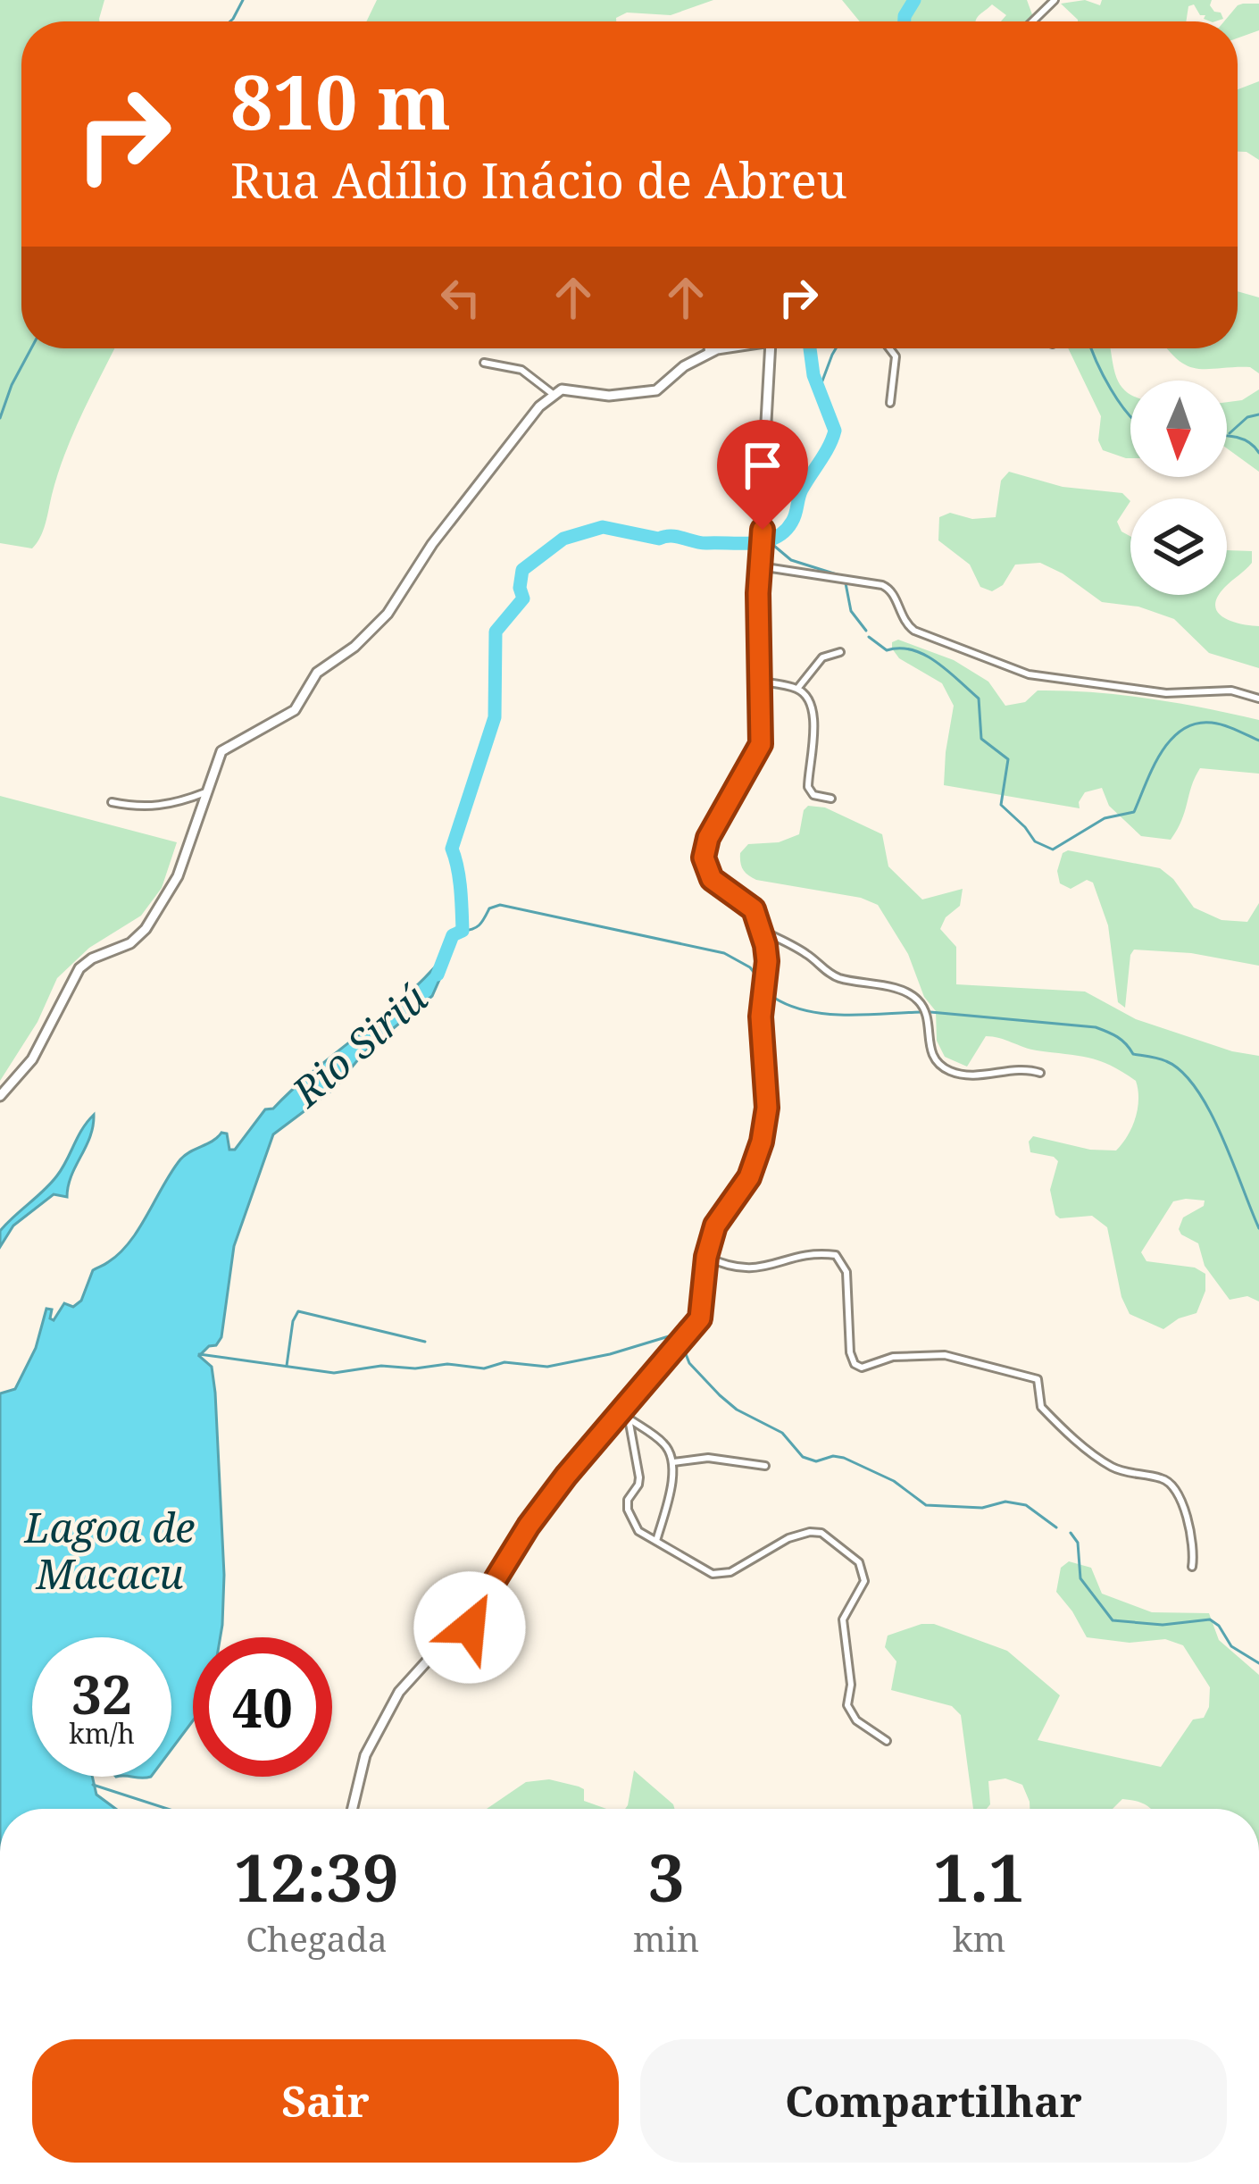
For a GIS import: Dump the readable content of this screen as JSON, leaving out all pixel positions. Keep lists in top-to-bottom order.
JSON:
{
  "water": ["Rio Siriú", "Lagoa de Macacu"],
  "north": "bottom",
  "page": {
    "turn": ["810 m", "Rua Adílio Inácio de Abreu"],
    "speed": "32 km/h",
    "limit": "40",
    "eta": [
      "12:39",
      "Chegada",
      "3",
      "min",
      "1.1",
      "km"
    ],
    "buttons": ["Sair", "Compartilhar"]
  }
}
